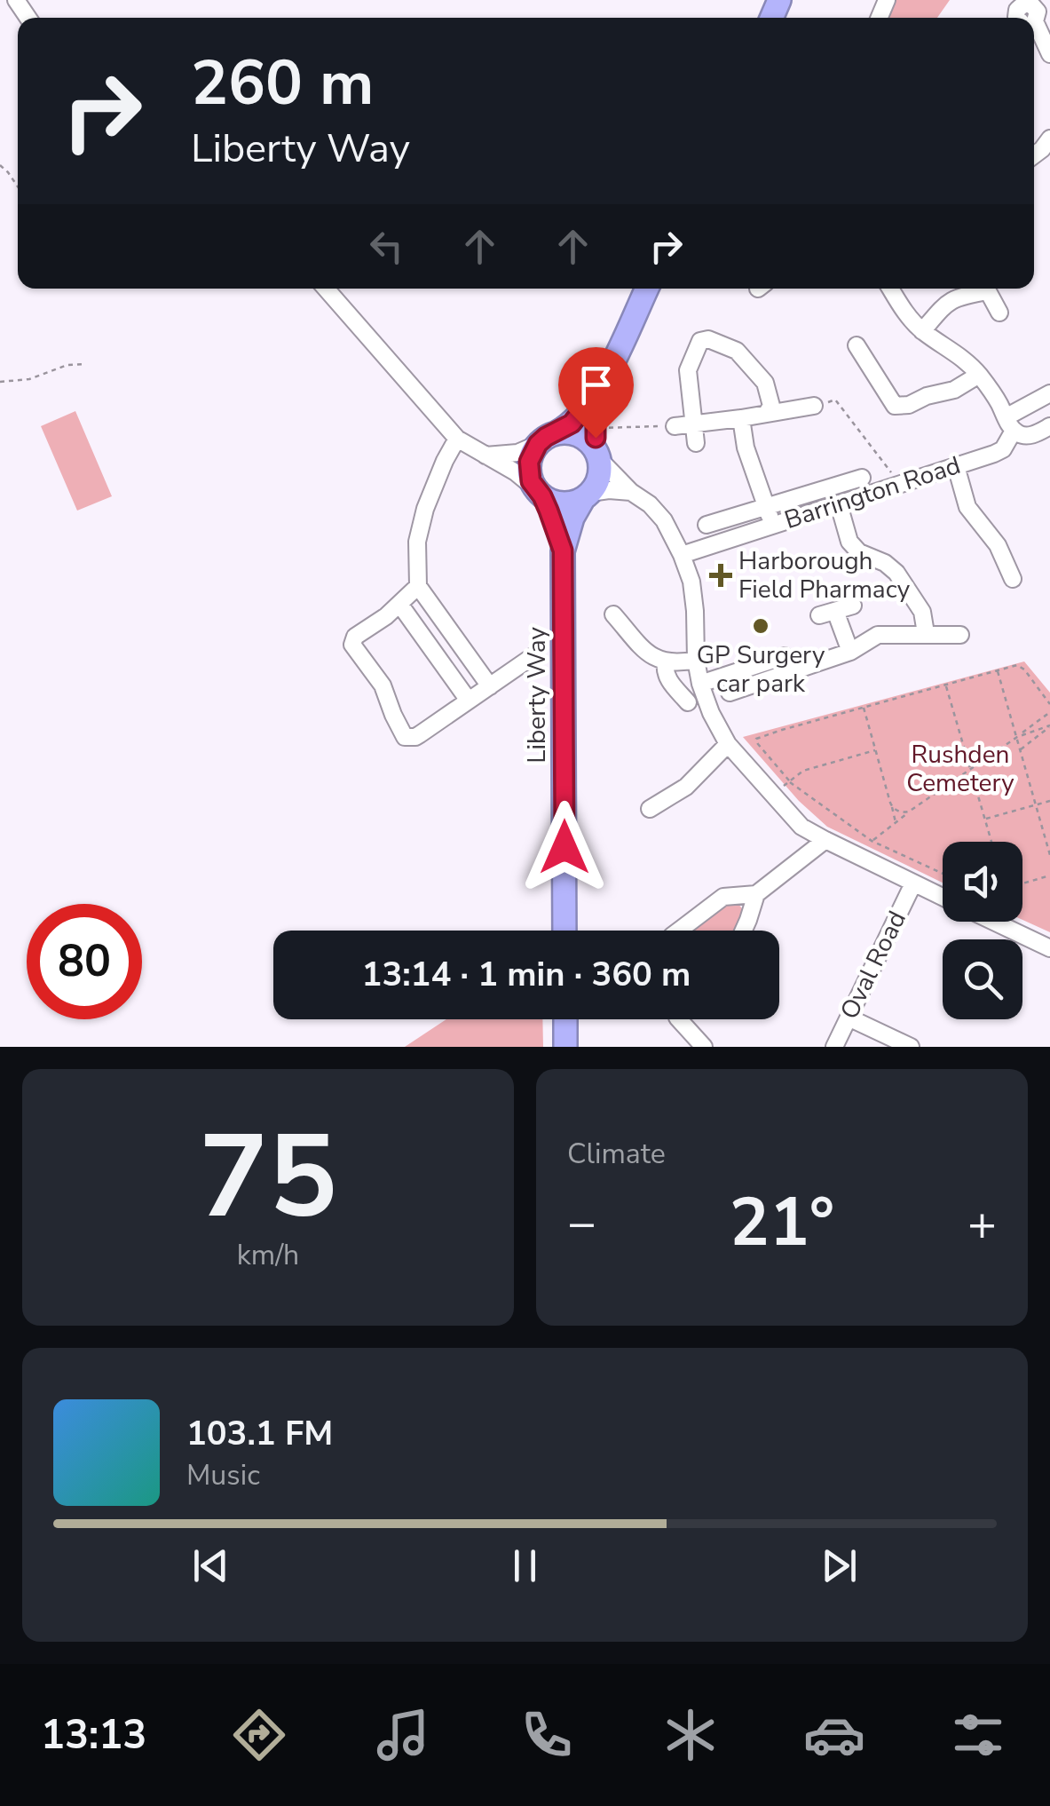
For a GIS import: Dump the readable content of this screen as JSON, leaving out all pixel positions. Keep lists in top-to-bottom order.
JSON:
{
  "streets": {
    "highway": ["Liberty Way"],
    "street": ["Barrington Road", "Oval Road"]
  },
  "parks": ["Rushden Cemetery"],
  "places": {
    "health": ["Harborough Field Pharmacy"],
    "other": ["GP Surgery car park"]
  },
  "page": {
    "turn": ["260 m", "Liberty Way"],
    "limit": "80",
    "trip": "13:14 · 1 min · 360 m",
    "tile": [
      ["75", "km/h"],
      "Climate"
    ],
    "heat": ["−", "21°", "+"],
    "song": ["103.1 FM", "Music"],
    "tabs": "13:13"
  }
}
